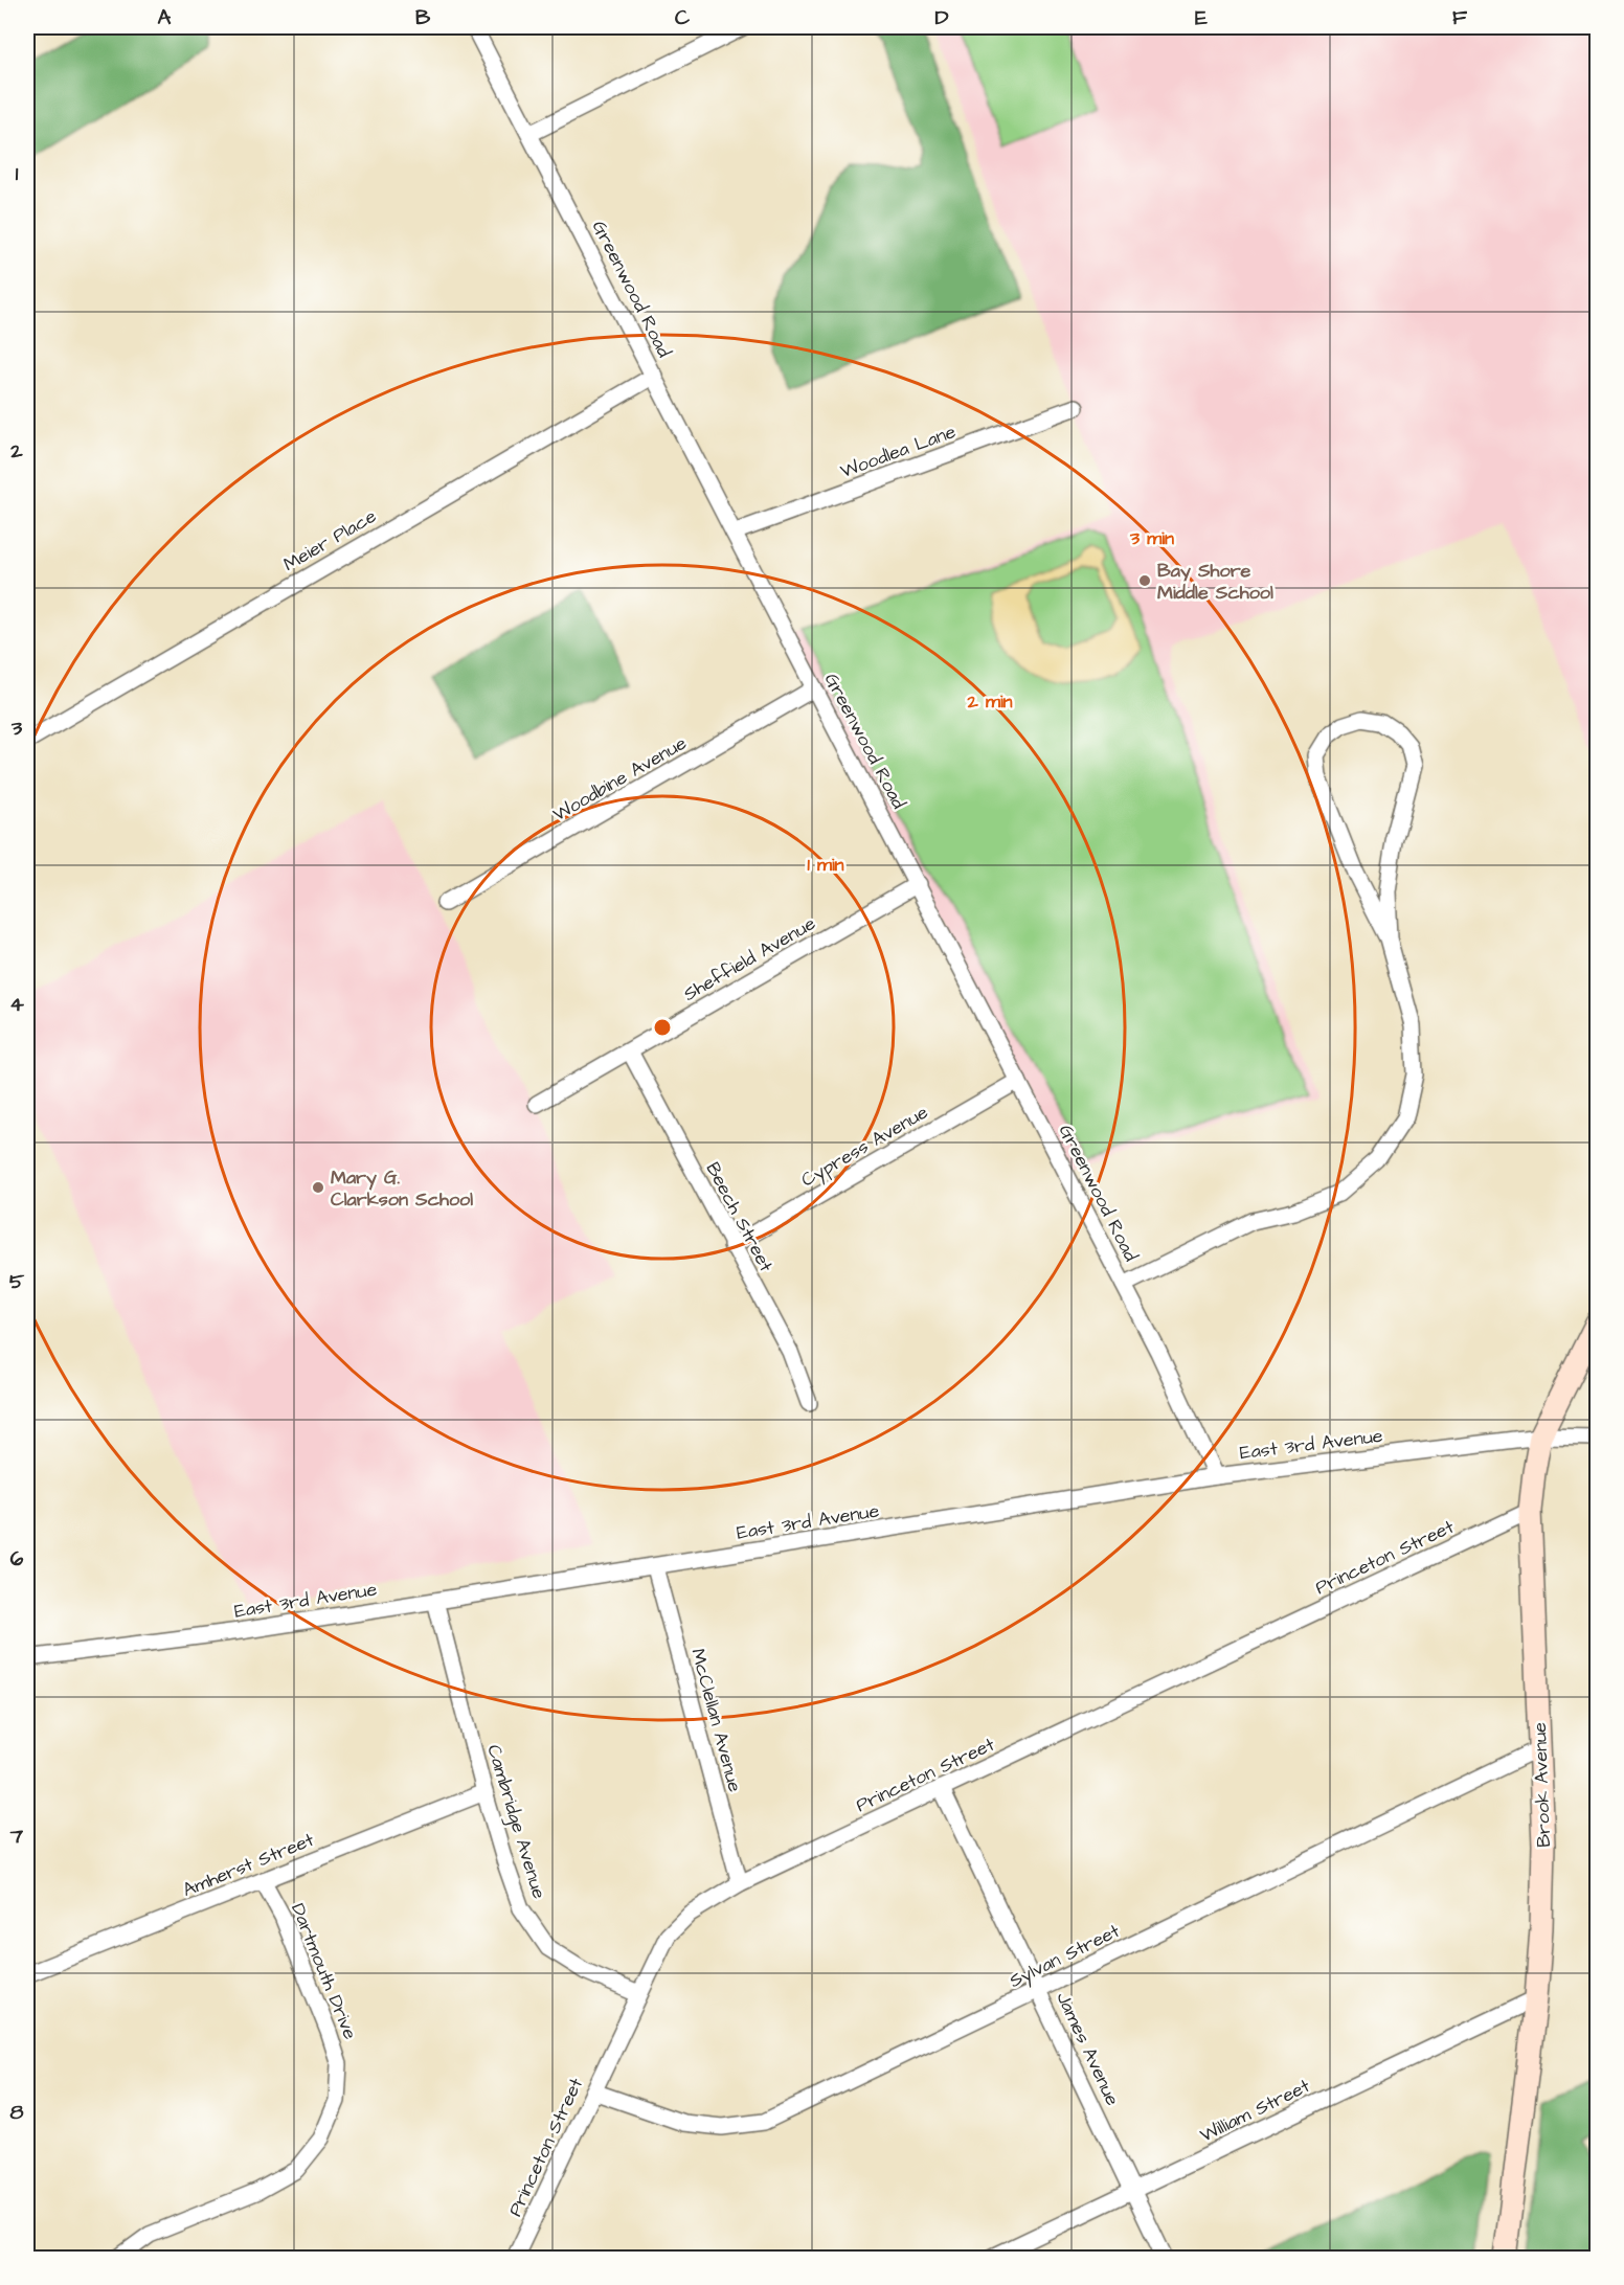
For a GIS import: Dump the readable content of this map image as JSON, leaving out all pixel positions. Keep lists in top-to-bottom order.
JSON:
{
  "streets": {
    "street": [
      "Greenwood Road",
      "Woodlea Lane",
      "Meier Place",
      "Woodbine Avenue",
      "Sheffield Avenue",
      "Cypress Avenue",
      "Beech Street",
      "East 3rd Avenue",
      "Princeton Street",
      "McClellan Avenue",
      "Brook Avenue",
      "Cambridge Avenue",
      "Amherst Street",
      "Sylvan Street",
      "Dartmouth Drive",
      "James Avenue",
      "William Street"
    ]
  },
  "crossings": [
    ["Greenwood Road", "Woodlea Lane"],
    ["Greenwood Road", "Meier Place"],
    ["Greenwood Road", "Woodbine Avenue"],
    ["Greenwood Road", "Sheffield Avenue"],
    ["Greenwood Road", "Cypress Avenue"],
    ["Greenwood Road", "East 3rd Avenue"],
    ["Sheffield Avenue", "Beech Street"],
    ["Cypress Avenue", "Beech Street"],
    ["East 3rd Avenue", "McClellan Avenue"],
    ["East 3rd Avenue", "Brook Avenue"],
    ["East 3rd Avenue", "Cambridge Avenue"],
    ["Princeton Street", "McClellan Avenue"],
    ["Princeton Street", "Brook Avenue"],
    ["Princeton Street", "Cambridge Avenue"],
    ["Princeton Street", "Sylvan Street"],
    ["Princeton Street", "James Avenue"],
    ["Brook Avenue", "Sylvan Street"],
    ["Brook Avenue", "William Street"],
    ["Cambridge Avenue", "Amherst Street"],
    ["Amherst Street", "Dartmouth Drive"],
    ["Sylvan Street", "James Avenue"],
    ["James Avenue", "William Street"]
  ],
  "places": ["Bay Shore Middle School", "Mary G. Clarkson School"],
  "grid": {
    "columns": [
      "A",
      "B",
      "C",
      "D",
      "E",
      "F"
    ],
    "rows": [
      "1",
      "2",
      "3",
      "4",
      "5",
      "6",
      "7",
      "8"
    ]
  },
  "rings": ["3 min", "2 min", "1 min"]
}
